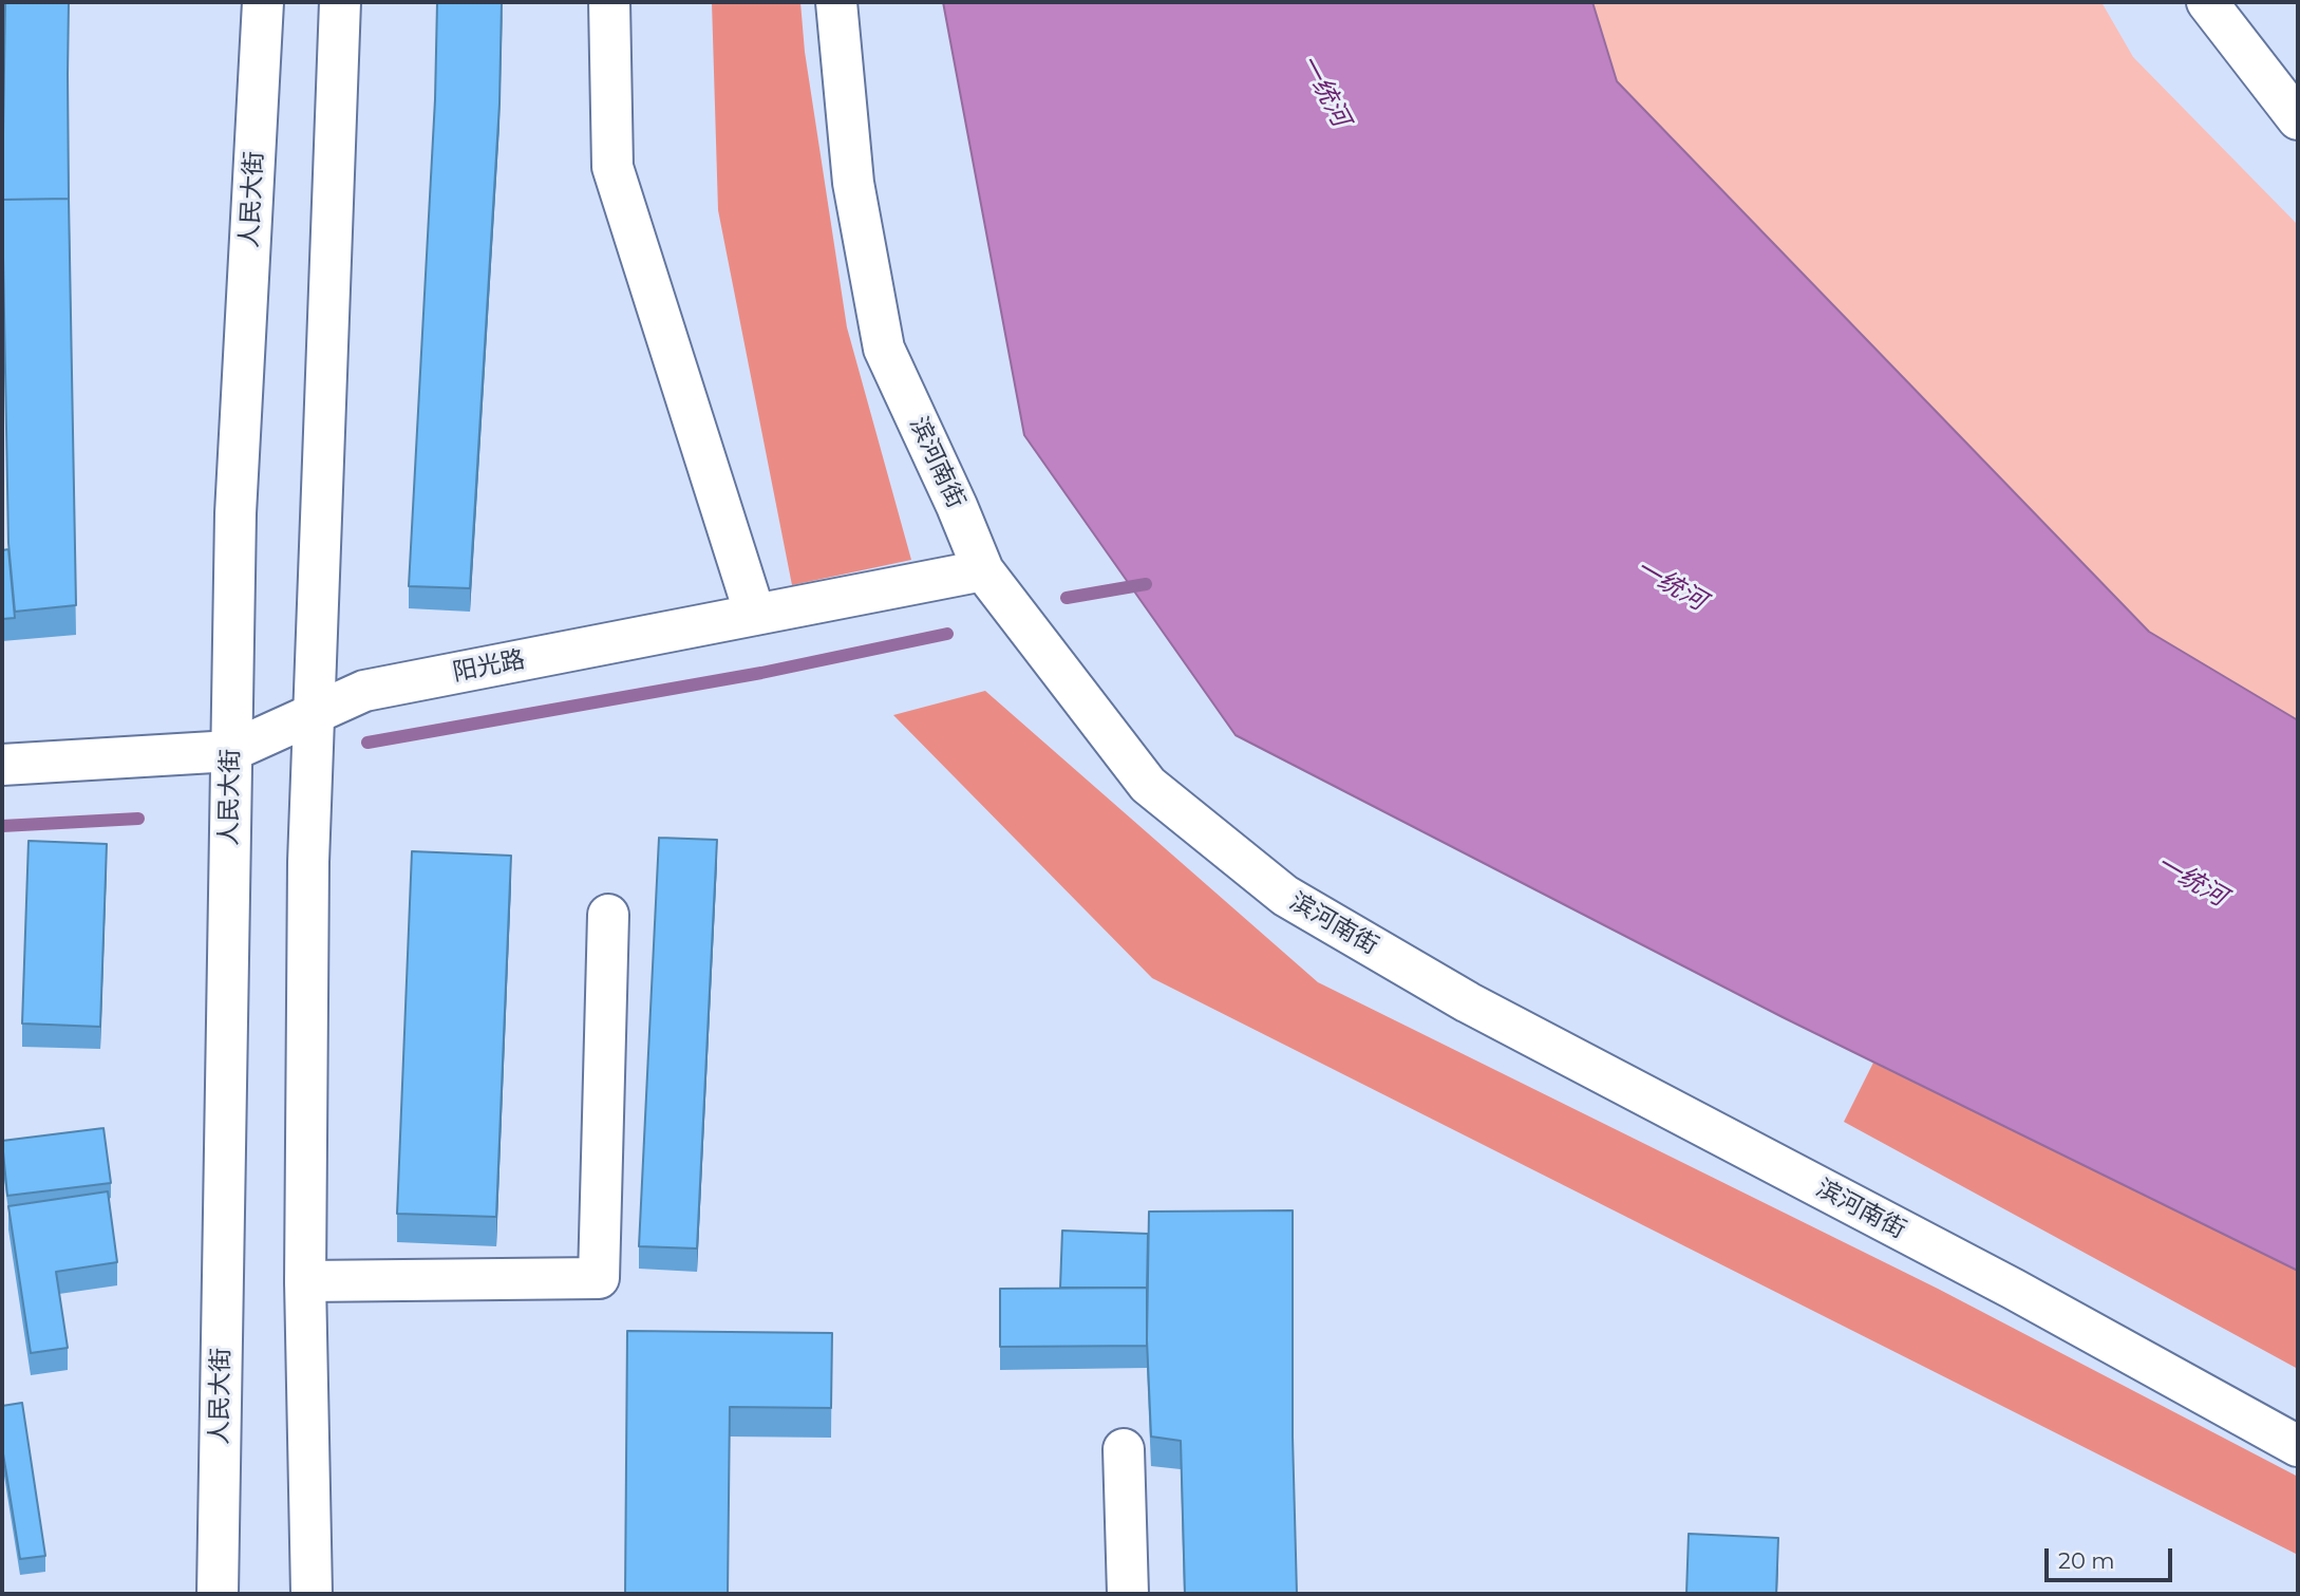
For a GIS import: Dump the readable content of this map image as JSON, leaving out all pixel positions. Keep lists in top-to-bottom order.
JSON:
{
  "streets": {
    "street": ["人民大街", "滨河南街", "阳光路"]
  },
  "crossings": [
    ["人民大街", "阳光路"],
    ["滨河南街", "阳光路"]
  ],
  "water": ["一统河"],
  "scale_bar": "20 m"
}
